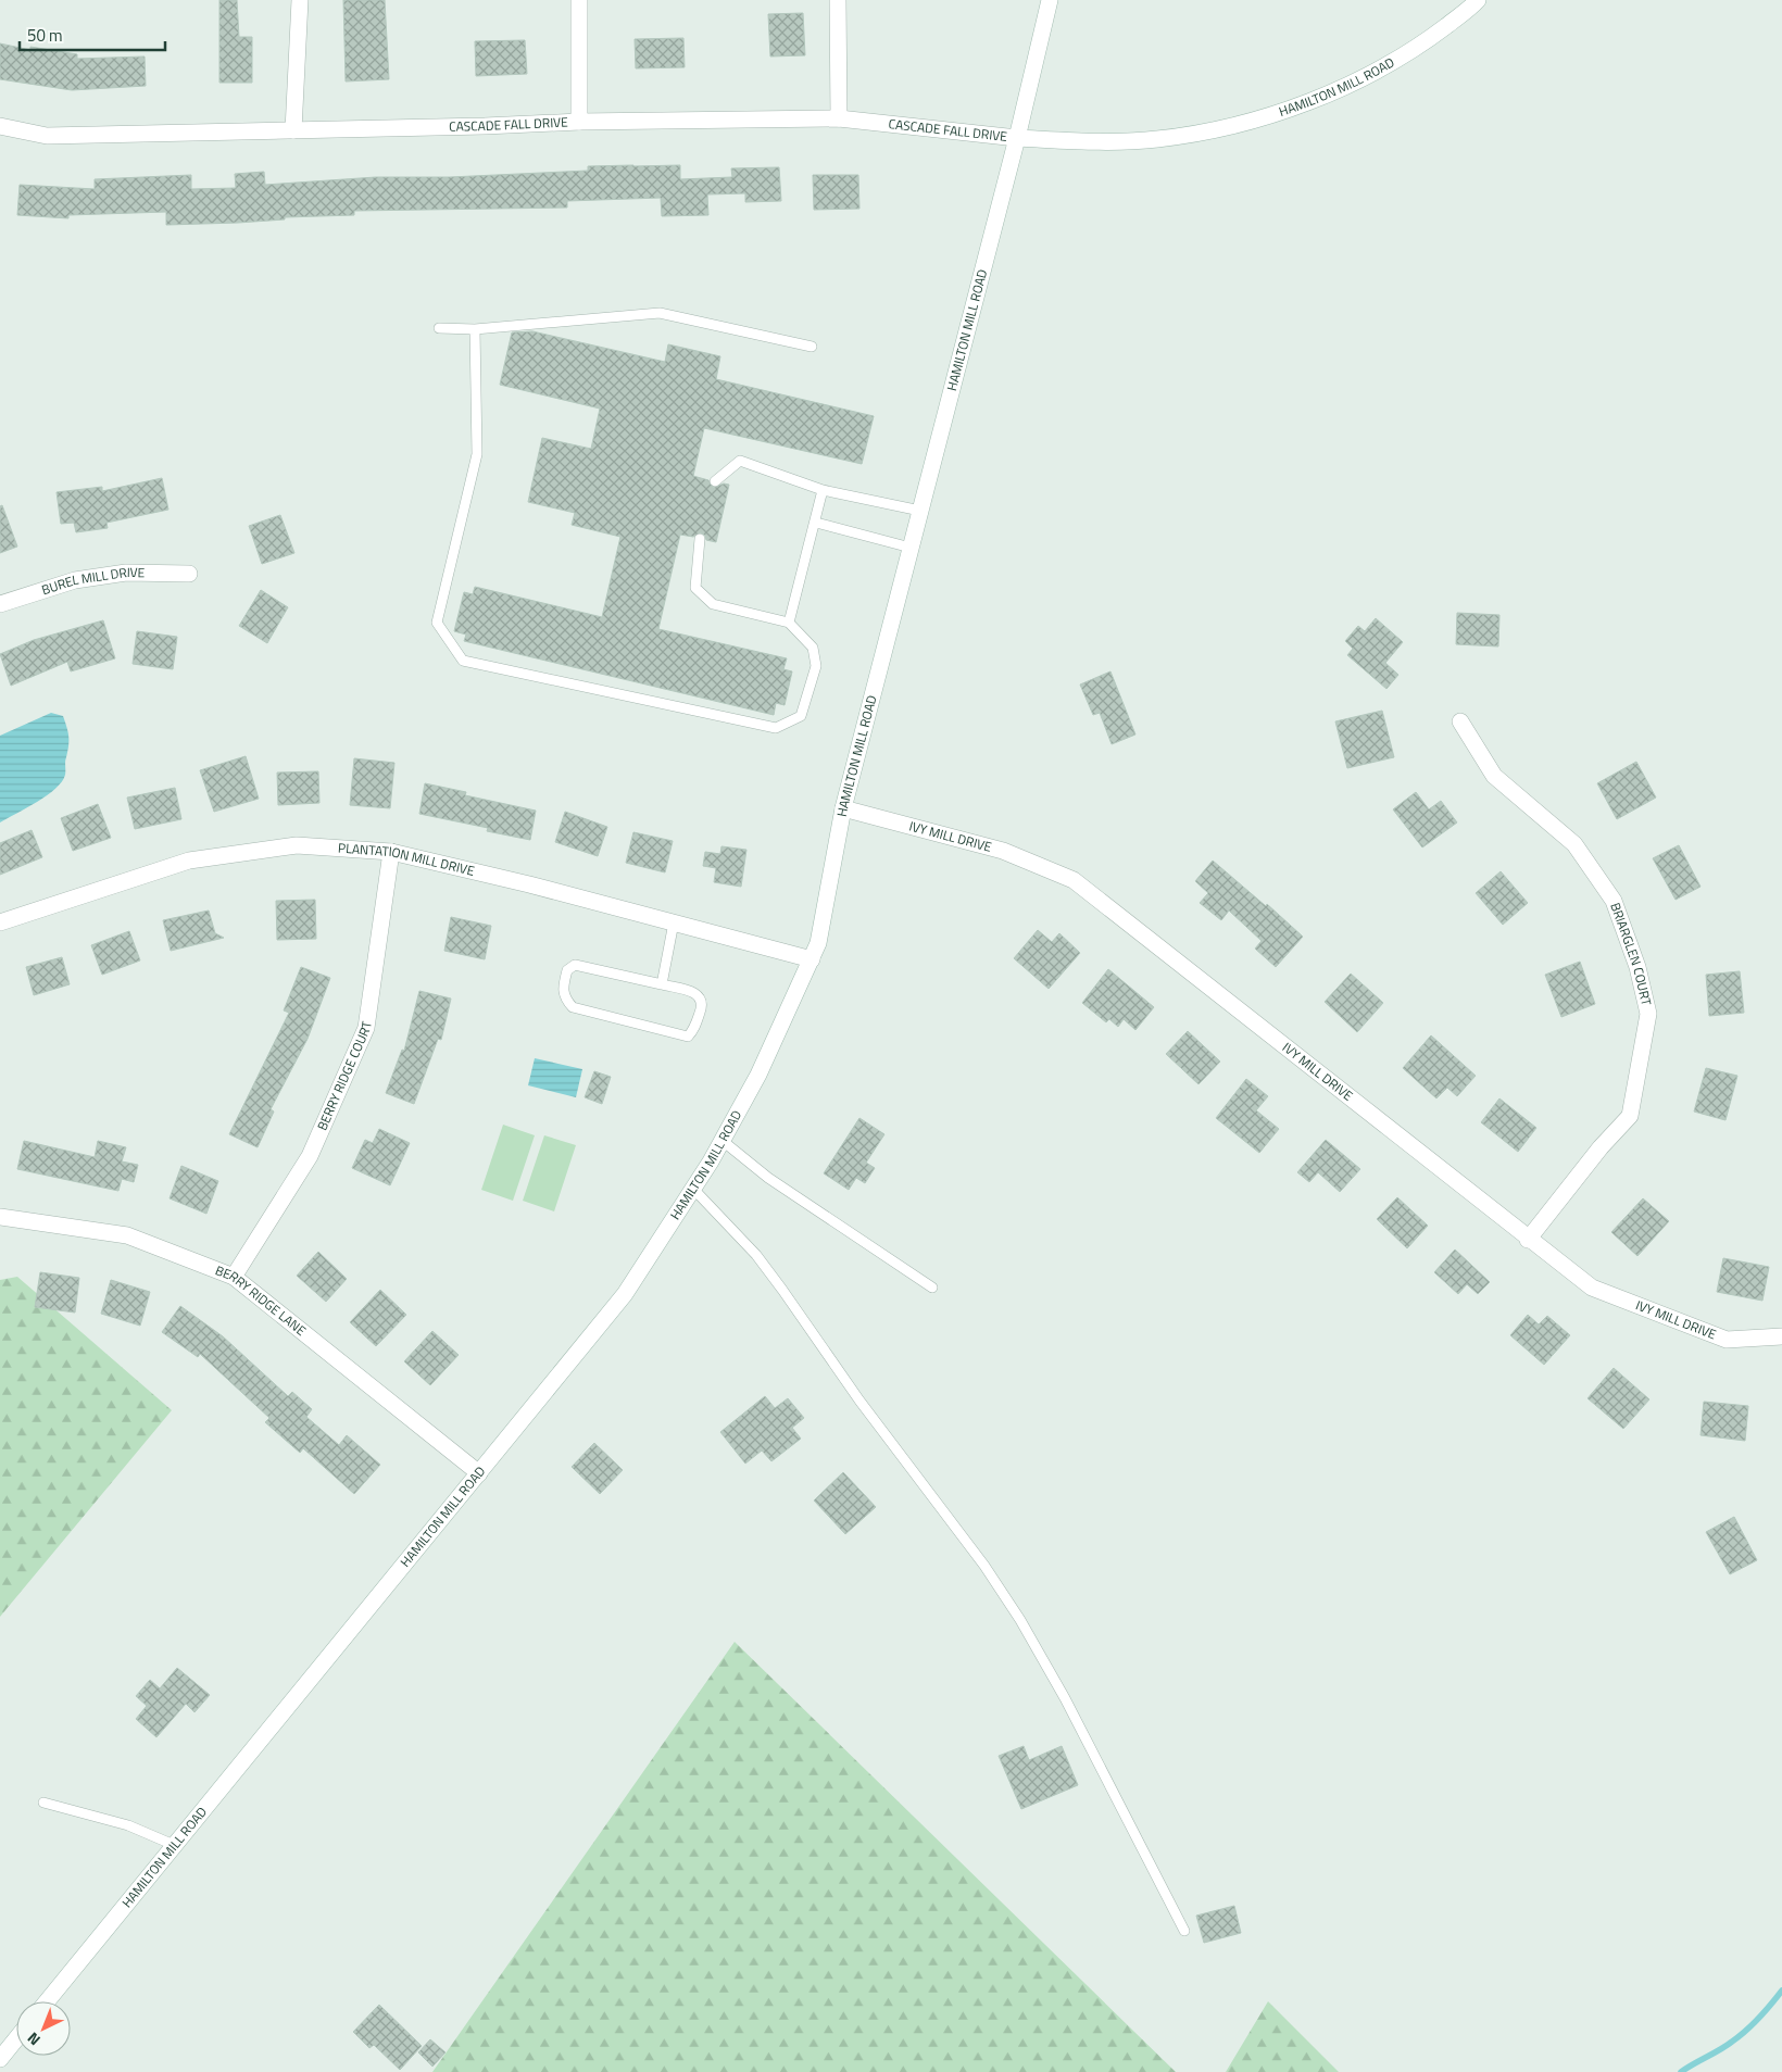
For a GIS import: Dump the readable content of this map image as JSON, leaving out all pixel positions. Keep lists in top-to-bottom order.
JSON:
{
  "streets": {
    "street": [
      "HAMILTON MILL ROAD",
      "CASCADE FALL DRIVE",
      "BUREL MILL DRIVE",
      "IVY MILL DRIVE",
      "PLANTATION MILL DRIVE",
      "BRIARGLEN COURT",
      "BERRY RIDGE COURT",
      "BERRY RIDGE LANE"
    ]
  },
  "crossings": [
    ["HAMILTON MILL ROAD", "CASCADE FALL DRIVE"],
    ["HAMILTON MILL ROAD", "IVY MILL DRIVE"],
    ["HAMILTON MILL ROAD", "PLANTATION MILL DRIVE"],
    ["HAMILTON MILL ROAD", "BERRY RIDGE LANE"],
    ["IVY MILL DRIVE", "BRIARGLEN COURT"],
    ["PLANTATION MILL DRIVE", "BERRY RIDGE COURT"],
    ["BERRY RIDGE COURT", "BERRY RIDGE LANE"]
  ],
  "scale_bar": "50 m",
  "north": "bottom left"
}
